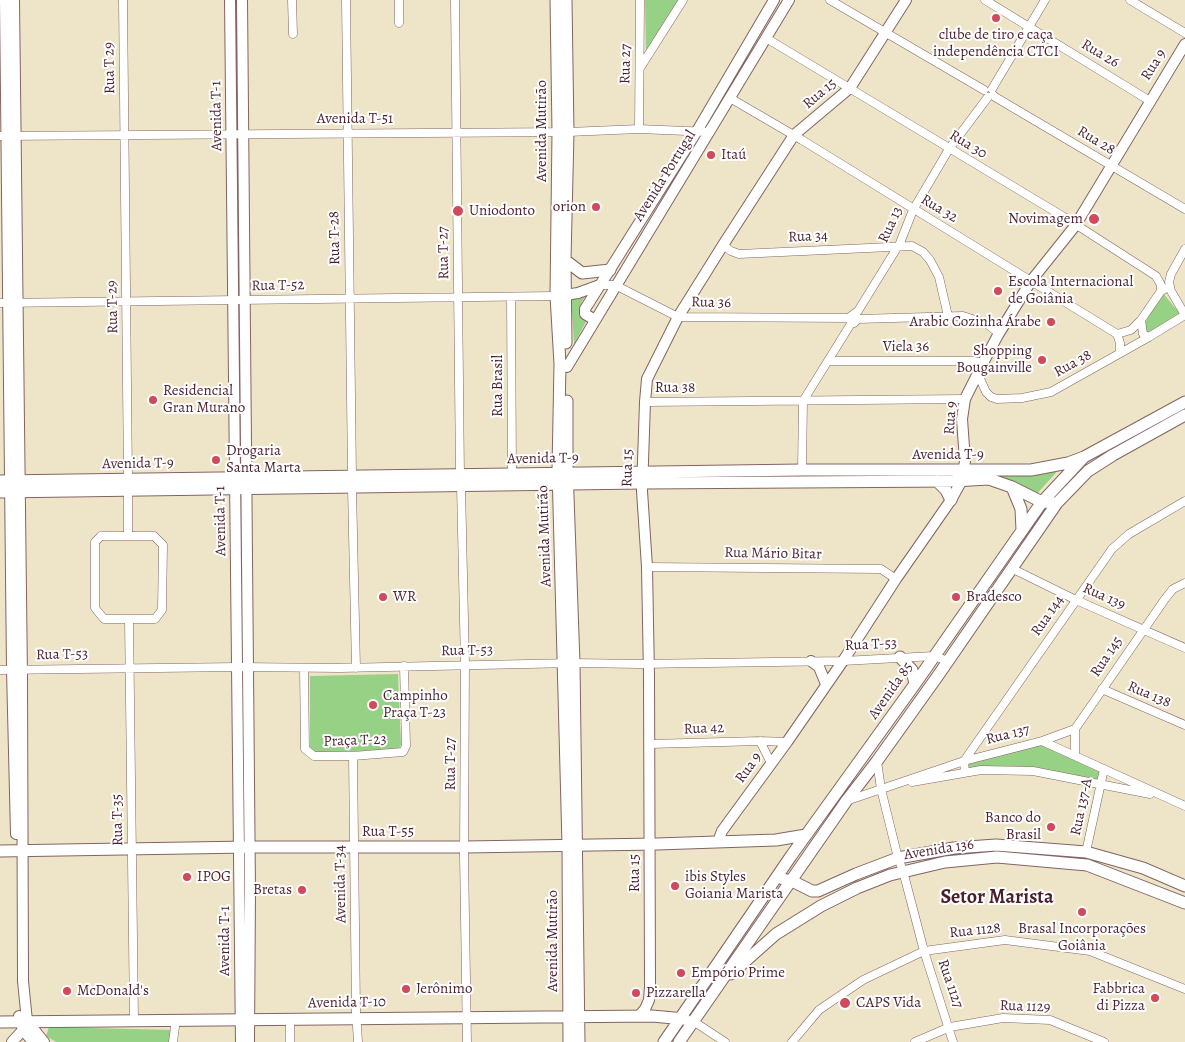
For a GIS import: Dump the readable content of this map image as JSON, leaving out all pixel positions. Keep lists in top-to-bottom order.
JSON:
{
  "streets": {
    "main road": [
      "Rua 9",
      "Rua 15",
      "Avenida T-1",
      "Avenida Mutirão",
      "Avenida Portugal",
      "Rua 36",
      "Avenida T-9",
      "Avenida 85",
      "Rua T-55",
      "Avenida 136",
      "Avenida T-10"
    ],
    "street": [
      "Rua 26",
      "Rua 27",
      "Rua T 29",
      "Avenida T-51",
      "Rua 28",
      "Rua 30",
      "Rua 32",
      "Rua 13",
      "Rua 34",
      "Rua T-28",
      "Rua T-27",
      "Rua T-52",
      "Rua T-29",
      "Viela 36",
      "Rua 38",
      "Rua Brasil",
      "Rua Mário Bitar",
      "Rua 139",
      "Rua 144",
      "Rua T-53",
      "Rua 145",
      "Rua 138",
      "Rua 42",
      "Rua 137",
      "Praça T-23",
      "Rua 137-A",
      "Rua T-35",
      "Avenida T-34",
      "Rua 1128",
      "Rua 1127",
      "Rua 1129"
    ]
  },
  "crossings": [
    ["Rua 26", "Rua 9"],
    ["Rua 26", "Rua 13"],
    ["Rua 27", "Avenida T-51"],
    ["Rua 9", "Rua 28"],
    ["Rua 9", "Rua 30"],
    ["Rua 9", "Rua 32"],
    ["Rua 9", "Rua 36"],
    ["Rua 9", "Viela 36"],
    ["Rua 9", "Rua 38"],
    ["Rua 9", "Avenida T-9"],
    ["Rua 9", "Rua Mário Bitar"],
    ["Rua 9", "Rua T-53"],
    ["Rua 9", "Rua 42"],
    ["Rua 9", "Rua T-55"],
    ["Rua T 29", "Avenida T-51"],
    ["Rua T 29", "Rua T-29"],
    ["Rua 15", "Rua 28"],
    ["Rua 15", "Rua 30"],
    ["Rua 15", "Rua 32"],
    ["Rua 15", "Rua 34"],
    ["Rua 15", "Rua 36"],
    ["Rua 15", "Rua 38"],
    ["Rua 15", "Avenida T-9"],
    ["Rua 15", "Rua Mário Bitar"],
    ["Rua 15", "Rua T-53"],
    ["Rua 15", "Rua 42"],
    ["Rua 15", "Rua T-55"],
    ["Rua 15", "Avenida T-10"],
    ["Avenida T-1", "Avenida T-51"],
    ["Avenida T-1", "Rua T-52"],
    ["Avenida T-1", "Avenida T-9"],
    ["Avenida T-1", "Rua T-53"],
    ["Avenida T-1", "Rua T-55"],
    ["Avenida T-1", "Avenida T-10"],
    ["Avenida T-51", "Avenida Mutirão"],
    ["Avenida T-51", "Avenida Portugal"],
    ["Avenida T-51", "Rua T-28"],
    ["Avenida T-51", "Rua T-27"],
    ["Avenida T-51", "Rua T-29"],
    ["Avenida Mutirão", "Avenida Portugal"],
    ["Avenida Mutirão", "Rua T-52"],
    ["Avenida Mutirão", "Rua 36"],
    ["Avenida Mutirão", "Avenida T-9"],
    ["Avenida Mutirão", "Rua T-53"],
    ["Avenida Mutirão", "Rua T-55"],
    ["Avenida Mutirão", "Avenida T-10"],
    ["Rua 28", "Rua 13"],
    ["Rua 30", "Avenida Portugal"],
    ["Rua 30", "Rua 13"],
    ["Avenida Portugal", "Rua 32"],
    ["Avenida Portugal", "Rua 36"],
    ["Rua 32", "Rua 13"],
    ["Rua 13", "Rua 34"],
    ["Rua 13", "Rua 36"],
    ["Rua 13", "Viela 36"],
    ["Rua 13", "Rua 38"],
    ["Rua T-28", "Rua T-52"],
    ["Rua T-28", "Avenida T-9"],
    ["Rua T-27", "Rua T-52"],
    ["Rua T-27", "Avenida T-9"],
    ["Rua T-27", "Rua T-53"],
    ["Rua T-27", "Rua T-55"],
    ["Rua T-27", "Avenida T-10"],
    ["Rua T-52", "Rua 36"],
    ["Rua T-52", "Rua T-29"],
    ["Rua T-52", "Rua Brasil"],
    ["Rua T-29", "Avenida T-9"],
    ["Rua T-29", "Rua T-35"],
    ["Rua Brasil", "Avenida T-9"],
    ["Avenida T-9", "Avenida 85"],
    ["Rua 139", "Rua 144"],
    ["Rua 139", "Rua 145"],
    ["Rua 139", "Avenida 85"],
    ["Rua 144", "Rua 137"],
    ["Rua T-53", "Avenida 85"],
    ["Rua T-53", "Praça T-23"],
    ["Rua T-53", "Rua T-35"],
    ["Rua 145", "Rua 138"],
    ["Avenida 85", "Rua 137"],
    ["Avenida 85", "Rua T-55"],
    ["Avenida 85", "Avenida 136"],
    ["Avenida 85", "Rua 1127"],
    ["Avenida 85", "Avenida T-10"],
    ["Rua 137", "Rua 137-A"],
    ["Rua 137", "Rua 1127"],
    ["Praça T-23", "Avenida T-34"],
    ["Rua 137-A", "Avenida 136"],
    ["Rua T-35", "Rua T-55"],
    ["Rua T-35", "Avenida T-10"],
    ["Rua T-55", "Avenida T-34"],
    ["Avenida 136", "Rua 1127"],
    ["Avenida T-34", "Avenida T-10"],
    ["Rua 1128", "Rua 1127"],
    ["Rua 1127", "Rua 1129"]
  ],
  "districts": ["Setor Marista"],
  "places": [
    "clube de tiro e caça independência CTCI",
    "Itaú",
    "orion",
    "Uniodonto",
    "Novimagem",
    "Escola Internacional de Goiânia",
    "Arabic Cozinha Árabe",
    "Shopping Bougainville",
    "Residencial Gran Murano",
    "Drogaria Santa Marta",
    "WR",
    "Bradesco",
    "Campinho Praça T-23",
    "Banco do Brasil",
    "IPOG",
    "ibis Styles Goiania Marista",
    "Bretas",
    "Brasal Incorporações Goiânia",
    "Empório Prime",
    "Jerônimo",
    "McDonald's",
    "Pizzarella",
    "Fabbrica di Pizza",
    "CAPS Vida"
  ]
}
